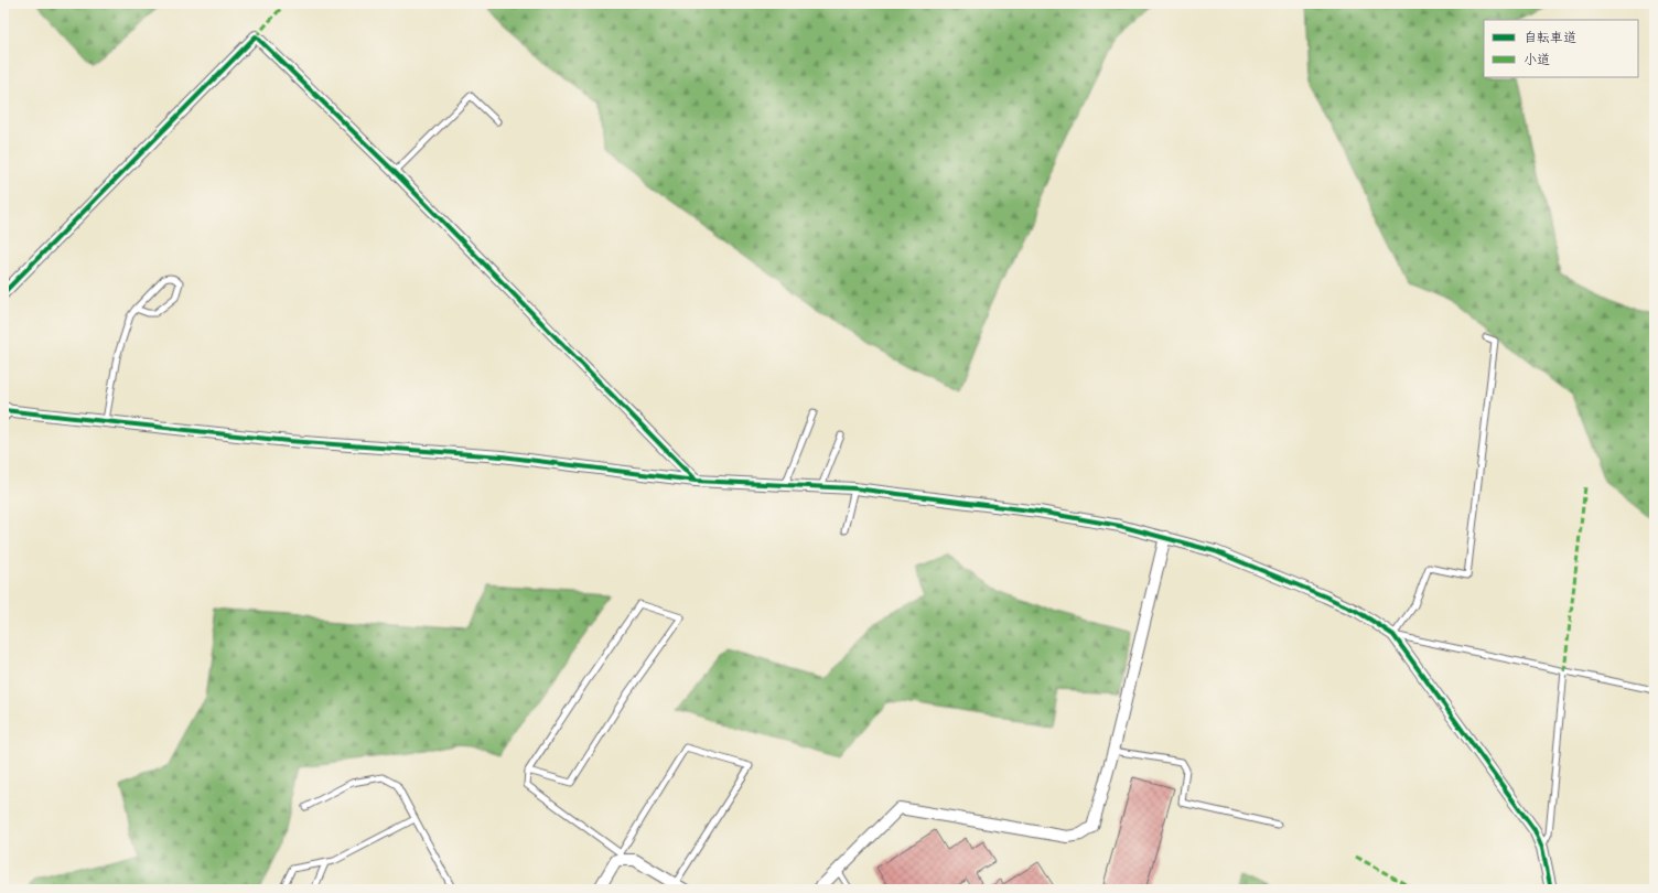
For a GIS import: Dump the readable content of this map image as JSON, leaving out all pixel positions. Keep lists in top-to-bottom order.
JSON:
{
  "legend": ["自転車道", "小道"]
}
